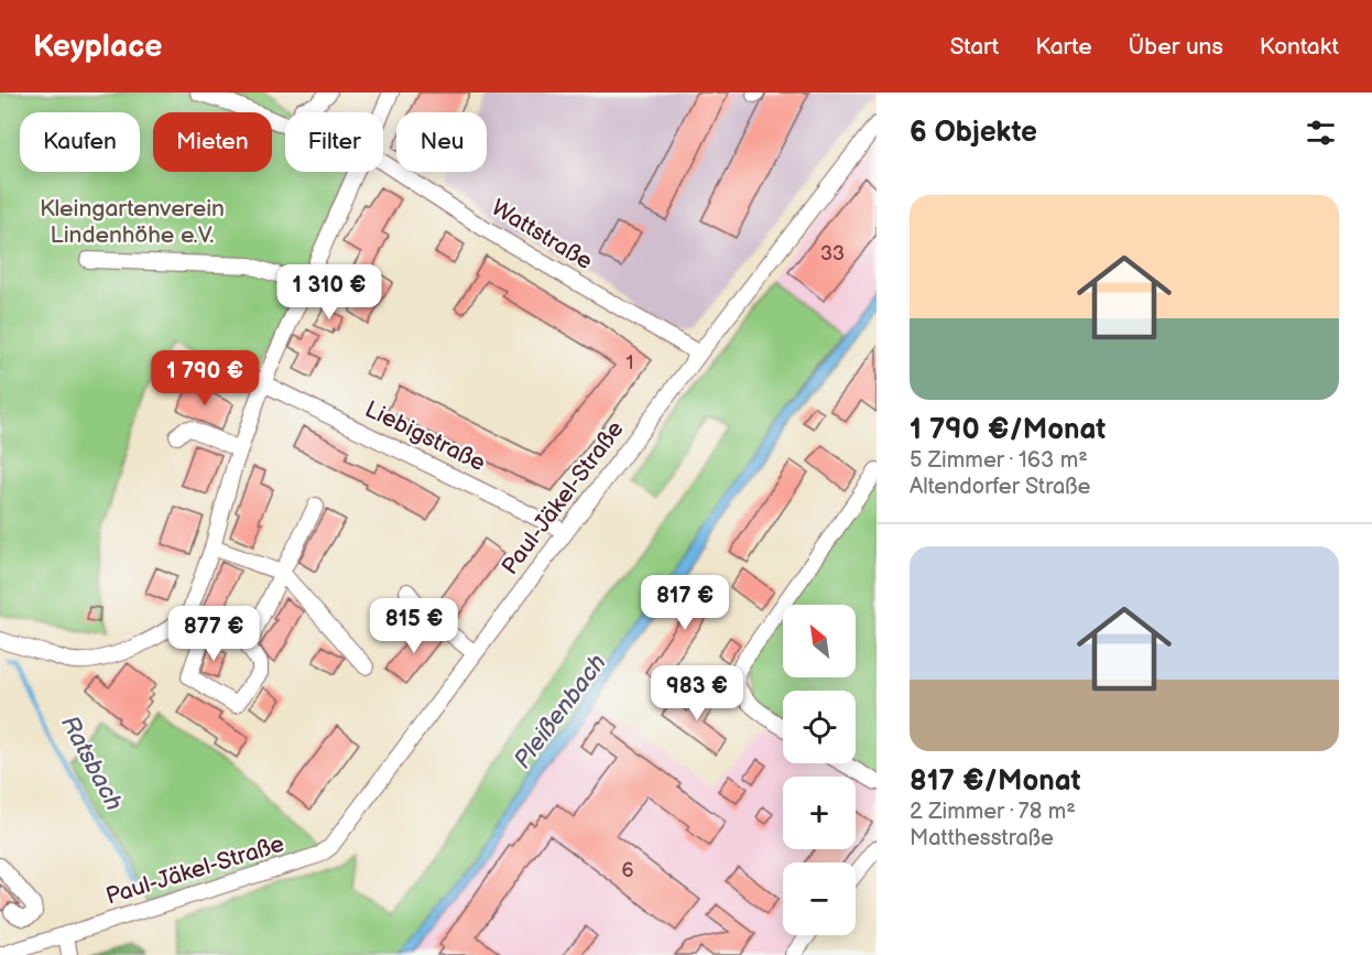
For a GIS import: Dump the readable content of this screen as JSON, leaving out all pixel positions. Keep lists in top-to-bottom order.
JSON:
{
  "streets": {
    "street": ["Wattstraße", "Liebigstraße", "Paul-Jäkel-Straße"]
  },
  "crossings": [
    ["Wattstraße", "Paul-Jäkel-Straße"],
    ["Liebigstraße", "Paul-Jäkel-Straße"]
  ],
  "water": ["Pleißenbach", "Ratsbach"],
  "parks": ["Kleingartenverein Lindenhöhe e.V."],
  "house_numbers": ["33", "1", "6"],
  "north": "top left",
  "page": {
    "header": "Keyplace",
    "nav": [
      "Start",
      "Karte",
      "Über uns",
      "Kontakt"
    ],
    "heading": "6 Objekte",
    "chip": [
      "Kaufen",
      "Mieten",
      "Filter",
      "Neu"
    ],
    "list": [
      {
        "name": "1 790 €/Monat",
        "note": "5 Zimmer · 163 m² · Altendorfer Straße"
      },
      {
        "name": "817 €/Monat",
        "note": "2 Zimmer · 78 m² · Matthesstraße"
      }
    ],
    "price": [
      "1 310 €",
      "1 790 €",
      "817 €",
      "815 €",
      "877 €",
      "983 €"
    ],
    "map_buttons": ["+", "−"]
  }
}
